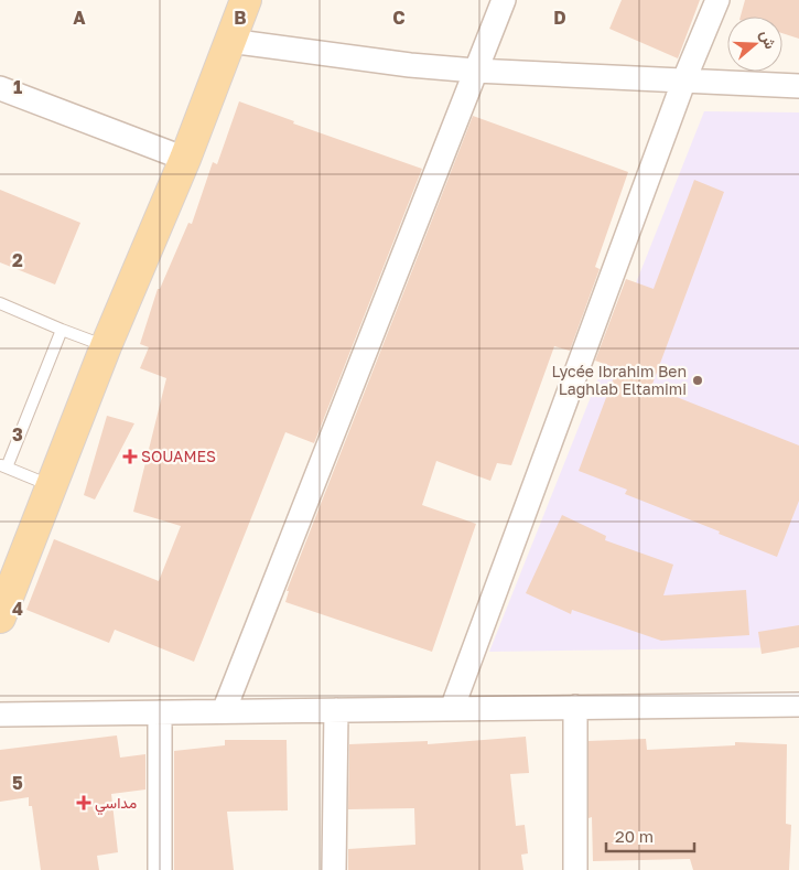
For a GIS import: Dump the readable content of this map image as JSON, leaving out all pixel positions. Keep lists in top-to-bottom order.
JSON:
{
  "places": {
    "other": ["Lycée Ibrahim Ben Laghlab Eltamimi"],
    "health": ["SOUAMES", "مداسي"]
  },
  "scale_bar": "20 m",
  "north": "right",
  "grid": {
    "columns": [
      "A",
      "B",
      "C",
      "D"
    ],
    "rows": [
      "1",
      "2",
      "3",
      "4",
      "5"
    ]
  }
}
